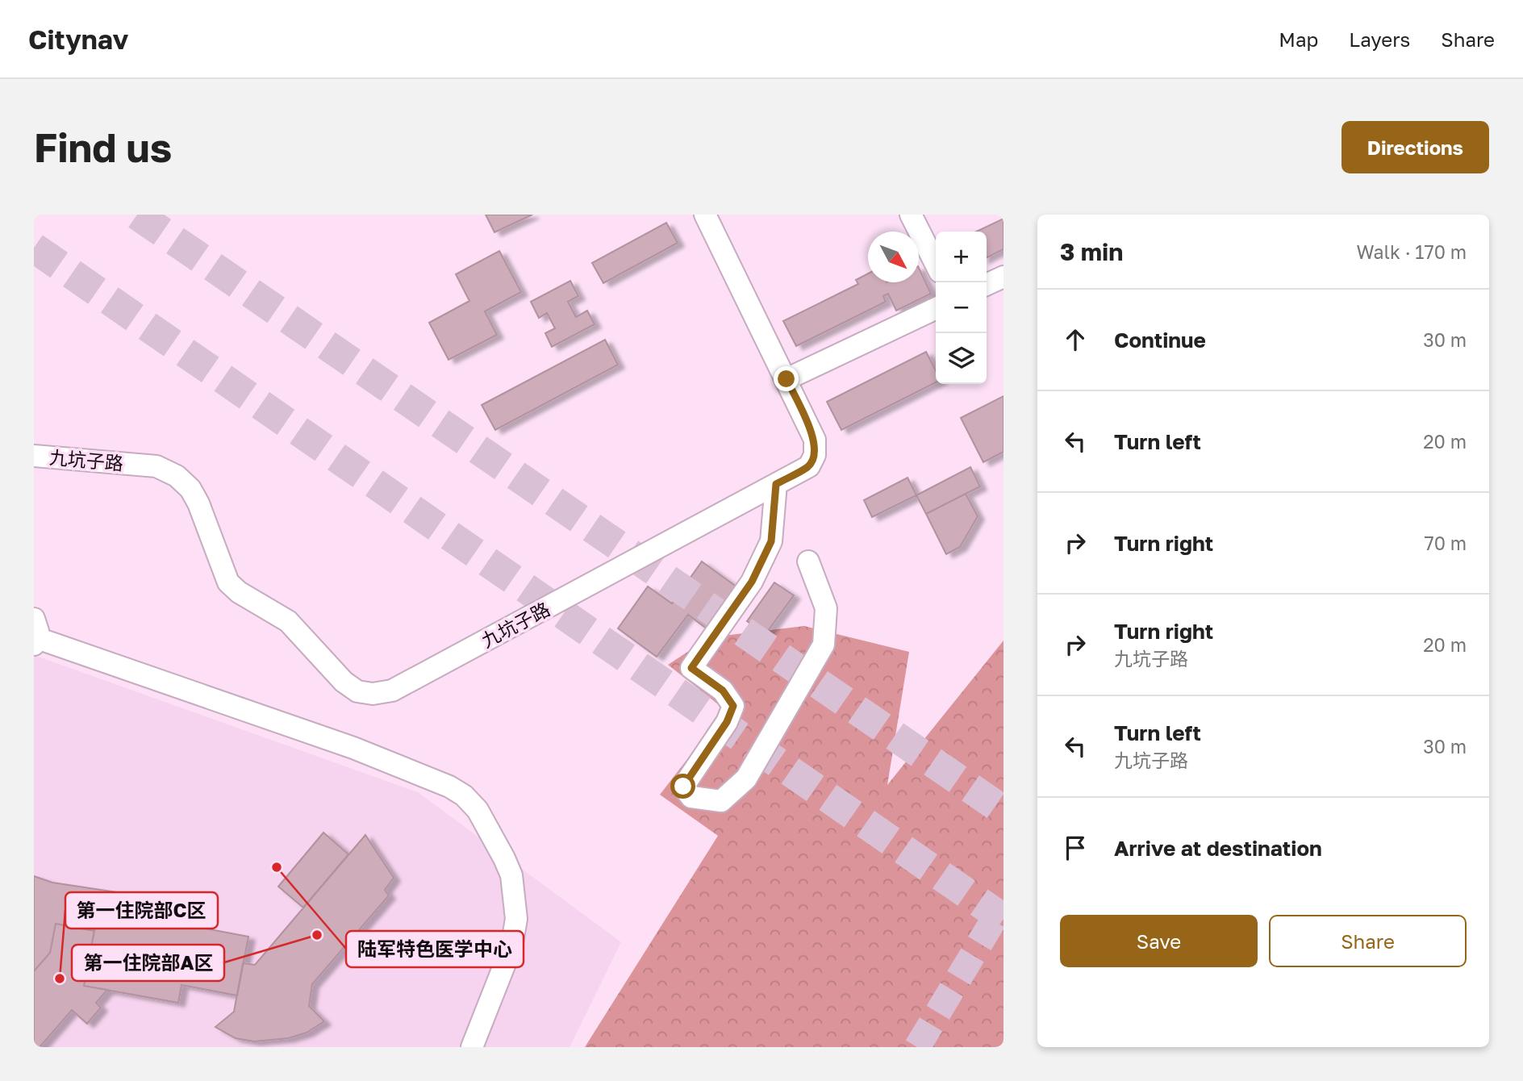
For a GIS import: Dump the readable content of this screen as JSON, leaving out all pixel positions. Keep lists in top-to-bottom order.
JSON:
{
  "streets": {
    "street": ["九坑子路"]
  },
  "places": ["陆军特色医学中心", "第一住院部A区", "第一住院部C区"],
  "north": "bottom right",
  "page": {
    "header": "Citynav",
    "nav": ["Map", "Layers", "Share"],
    "buttons": [
      "Directions",
      ["Save", "Share"]
    ],
    "title": "Find us",
    "heading": ["3 min", "Walk · 170 m"],
    "map_buttons": ["+", "−"],
    "list": [
      ["Continue", "30 m"],
      ["Turn left", "20 m"],
      ["Turn right", "70 m"],
      ["Turn right", "九坑子路", "20 m"],
      ["Turn left", "九坑子路", "30 m"],
      "Arrive at destination"
    ]
  }
}
